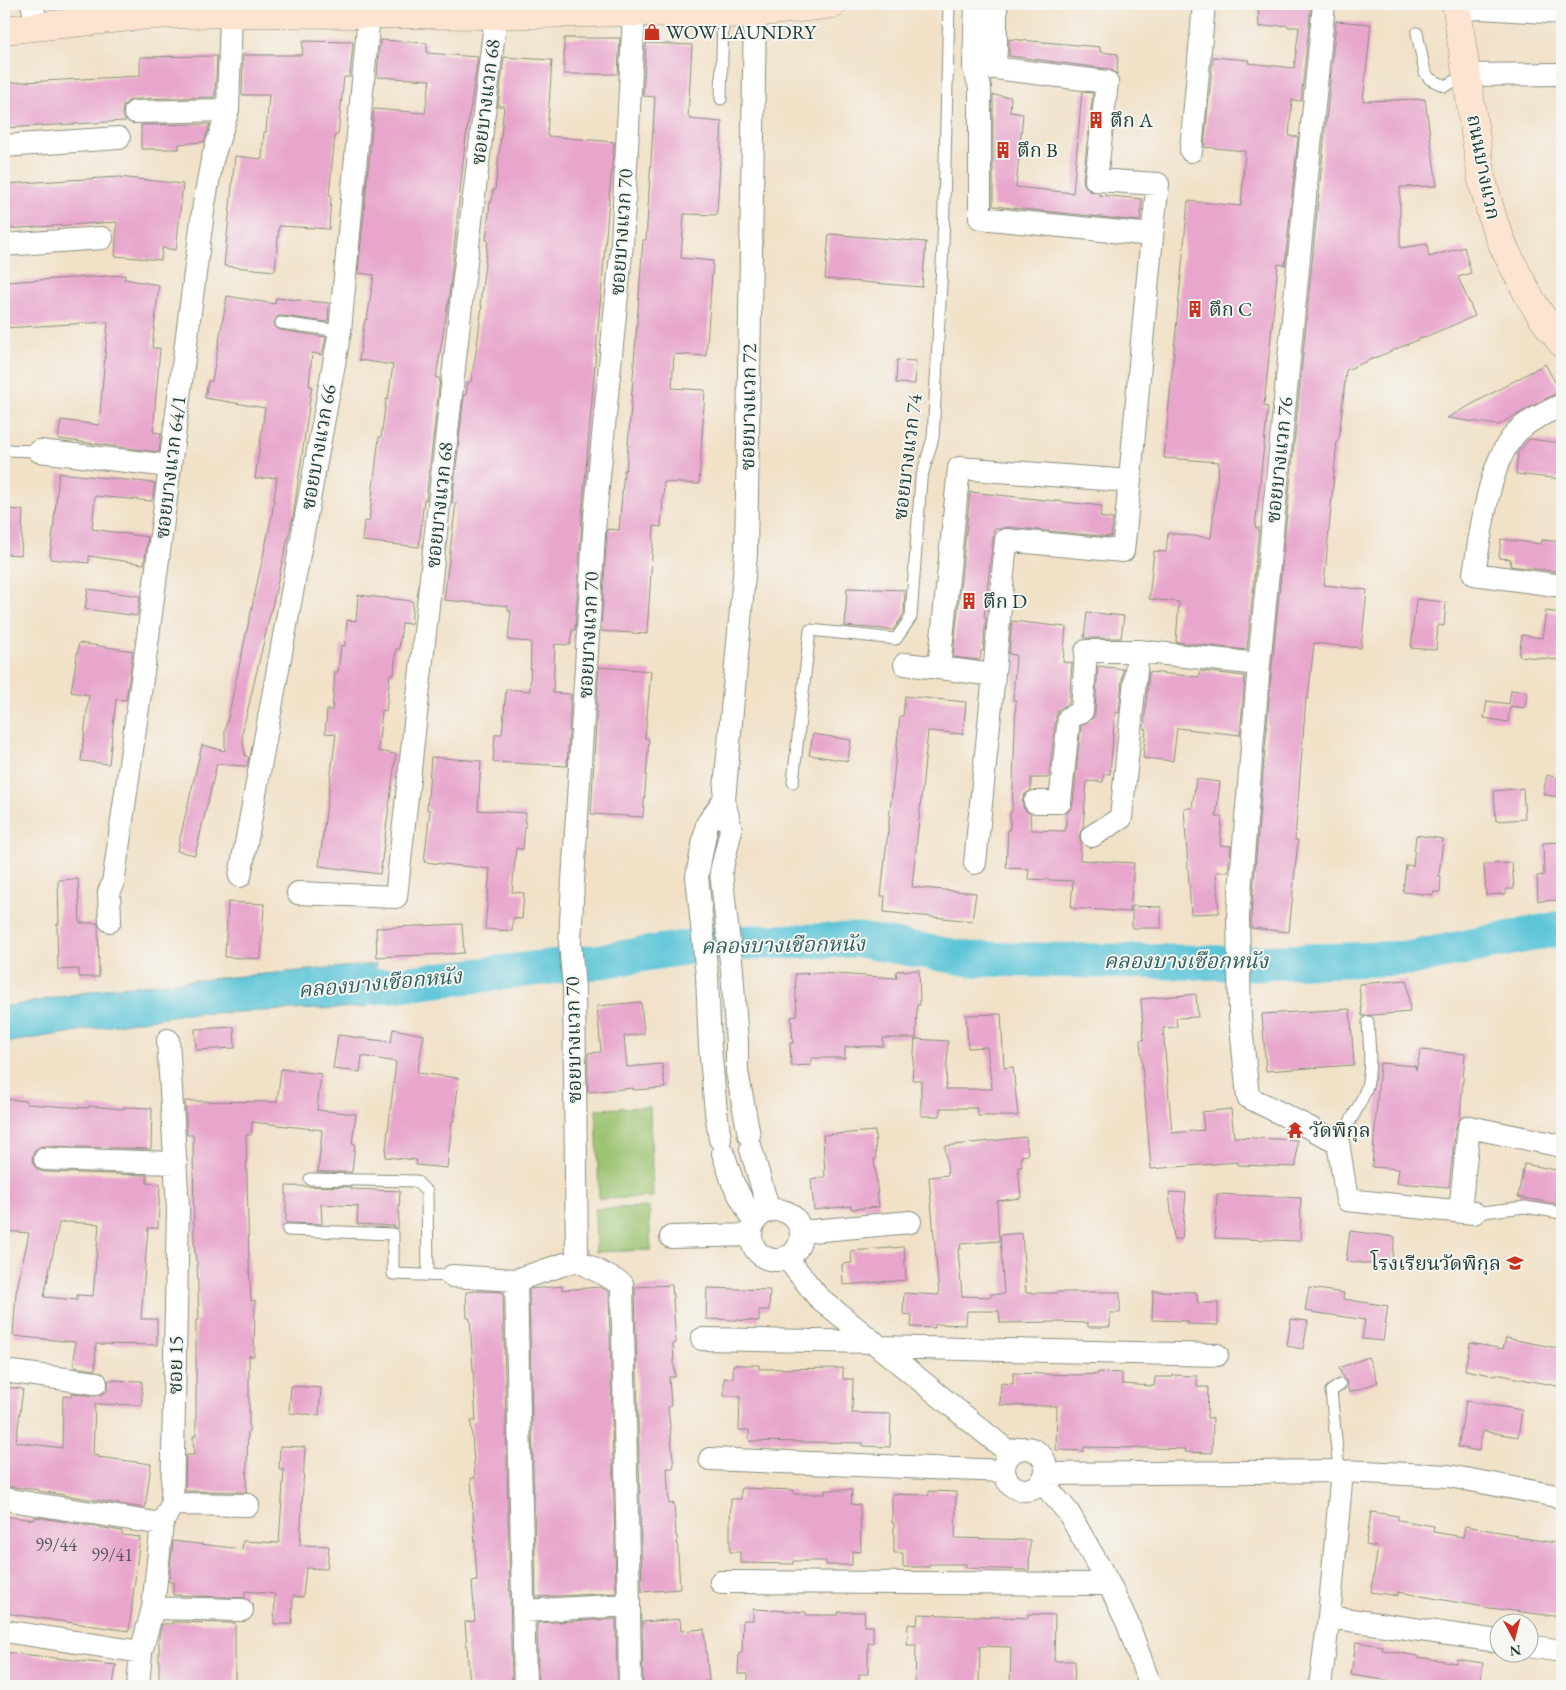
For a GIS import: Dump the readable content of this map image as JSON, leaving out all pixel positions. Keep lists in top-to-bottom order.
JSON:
{
  "streets": {
    "main road": ["ถนนบางแวก"],
    "street": [
      "ซอยบางแวก 68",
      "ซอยบางแวก 70",
      "ซอยบางแวก 72",
      "ซอยบางแวก 66",
      "ซอยบางแวก 76",
      "ซอยบางแวก 64/1",
      "ซอย 15"
    ],
    "lane": ["ซอยบางแวก 74"]
  },
  "water": ["คลองบางเชือกหนัง"],
  "places": {
    "shop": ["WOW LAUNDRY"],
    "building": [
      "ตึก A",
      "ตึก B",
      "ตึก C",
      "ตึก D"
    ],
    "temple": ["วัดพิกุล"],
    "school or university": ["โรงเรียนวัดพิกุล"]
  },
  "house_numbers": ["99/44", "99/41"],
  "north": "bottom"
}
